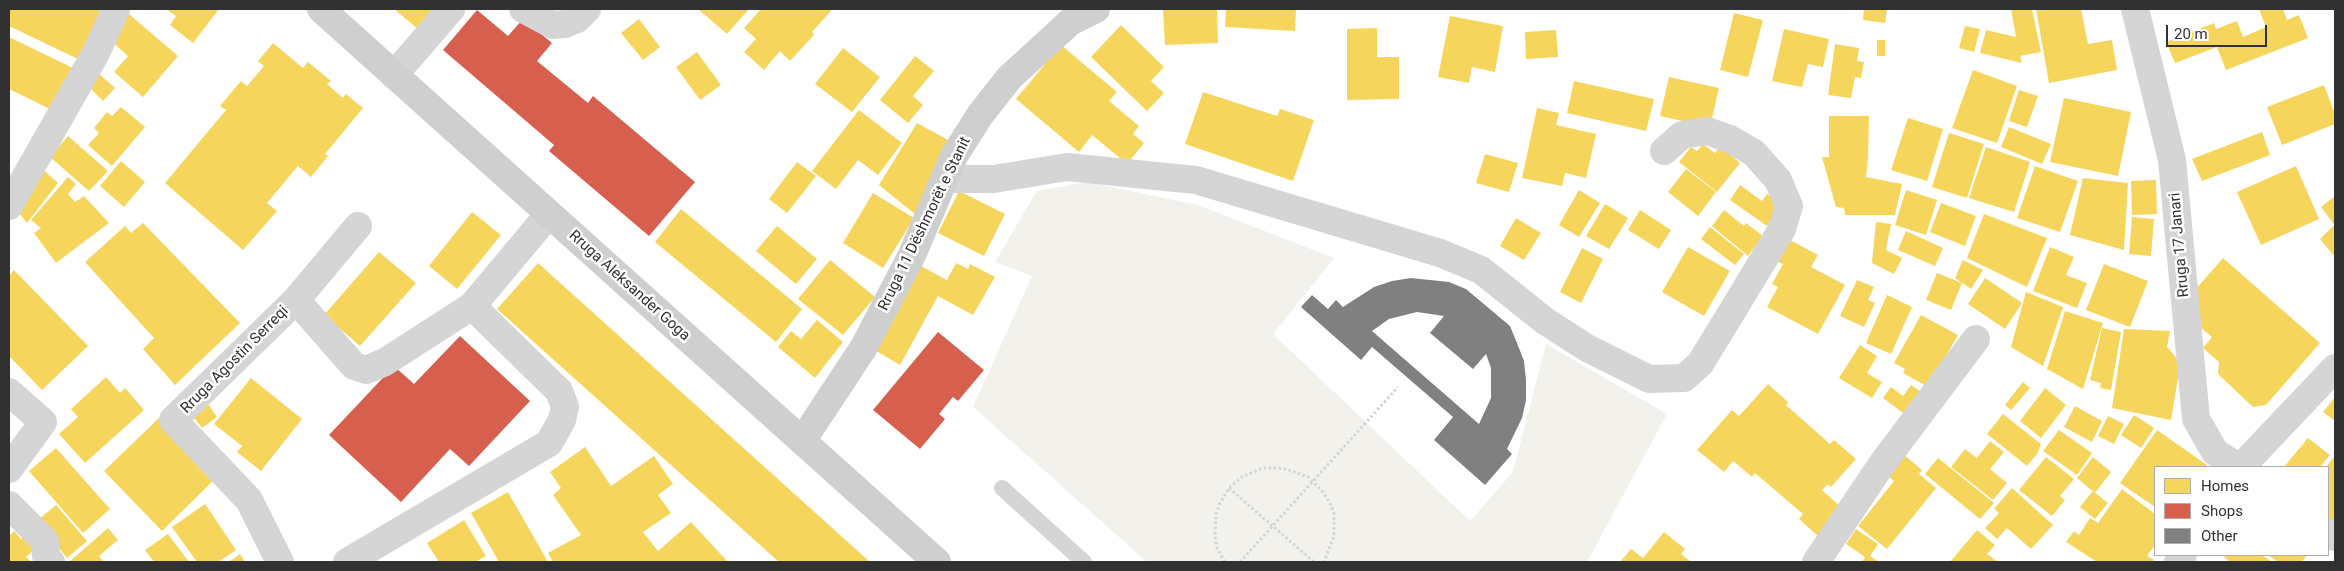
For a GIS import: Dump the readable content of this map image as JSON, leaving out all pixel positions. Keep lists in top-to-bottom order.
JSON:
{
  "streets": {
    "main road": ["Rruga 11 Dëshmorët e Stanit", "Rruga Aleksander Goga"],
    "street": ["Rruga 17 Janari", "Rruga Agostin Serreqi"]
  },
  "crossings": [
    ["Rruga 11 Dëshmorët e Stanit", "Rruga Aleksander Goga"],
    ["Rruga Aleksander Goga", "Rruga Agostin Serreqi"]
  ],
  "legend": ["Homes", "Shops", "Other"],
  "scale_bar": "20 m"
}
